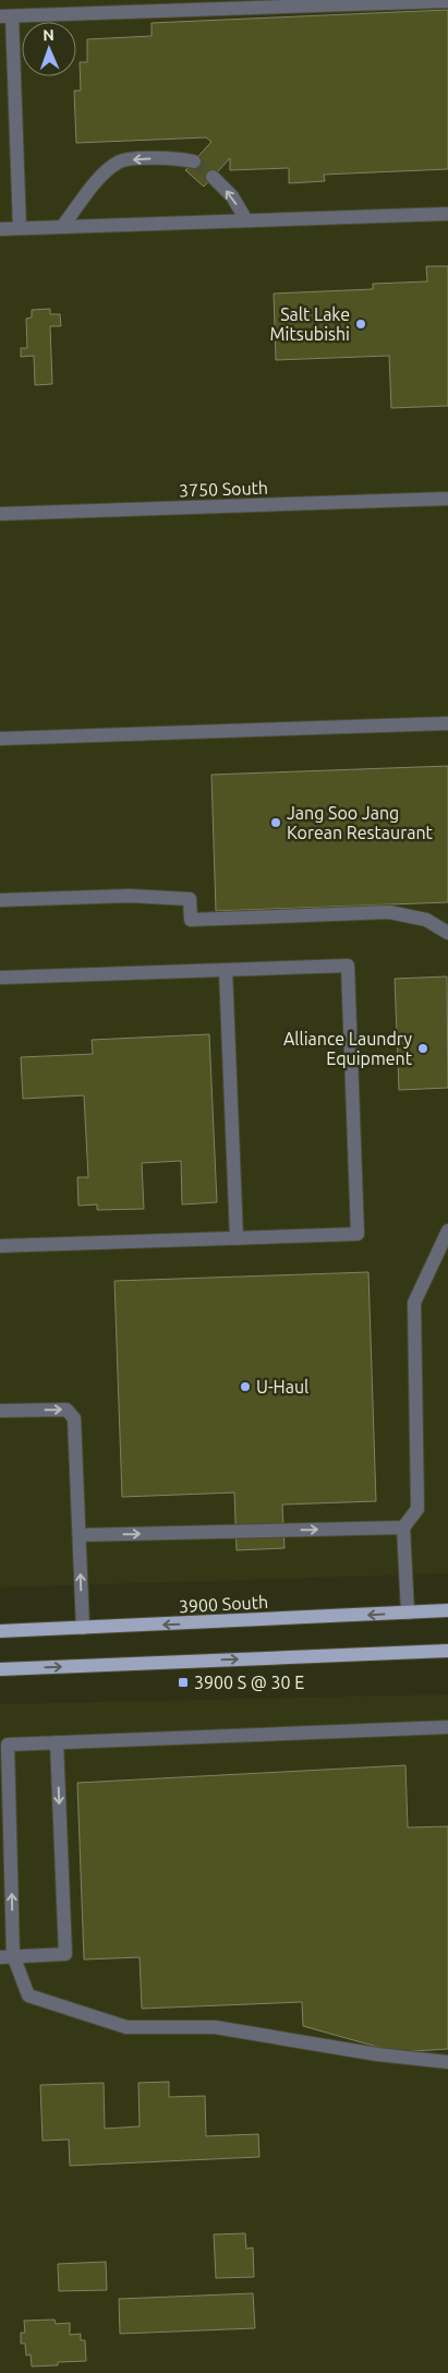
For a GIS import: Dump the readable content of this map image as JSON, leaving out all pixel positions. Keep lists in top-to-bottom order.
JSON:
{
  "streets": {
    "main road": ["3900 South"],
    "street": ["3750 South"]
  },
  "places": {
    "other": [
      "Salt Lake Mitsubishi",
      "Jang Soo Jang Korean Restaurant",
      "Alliance Laundry Equipment",
      "U-Haul"
    ],
    "transit": ["3900 S @ 30 E"]
  },
  "north": "top"
}
